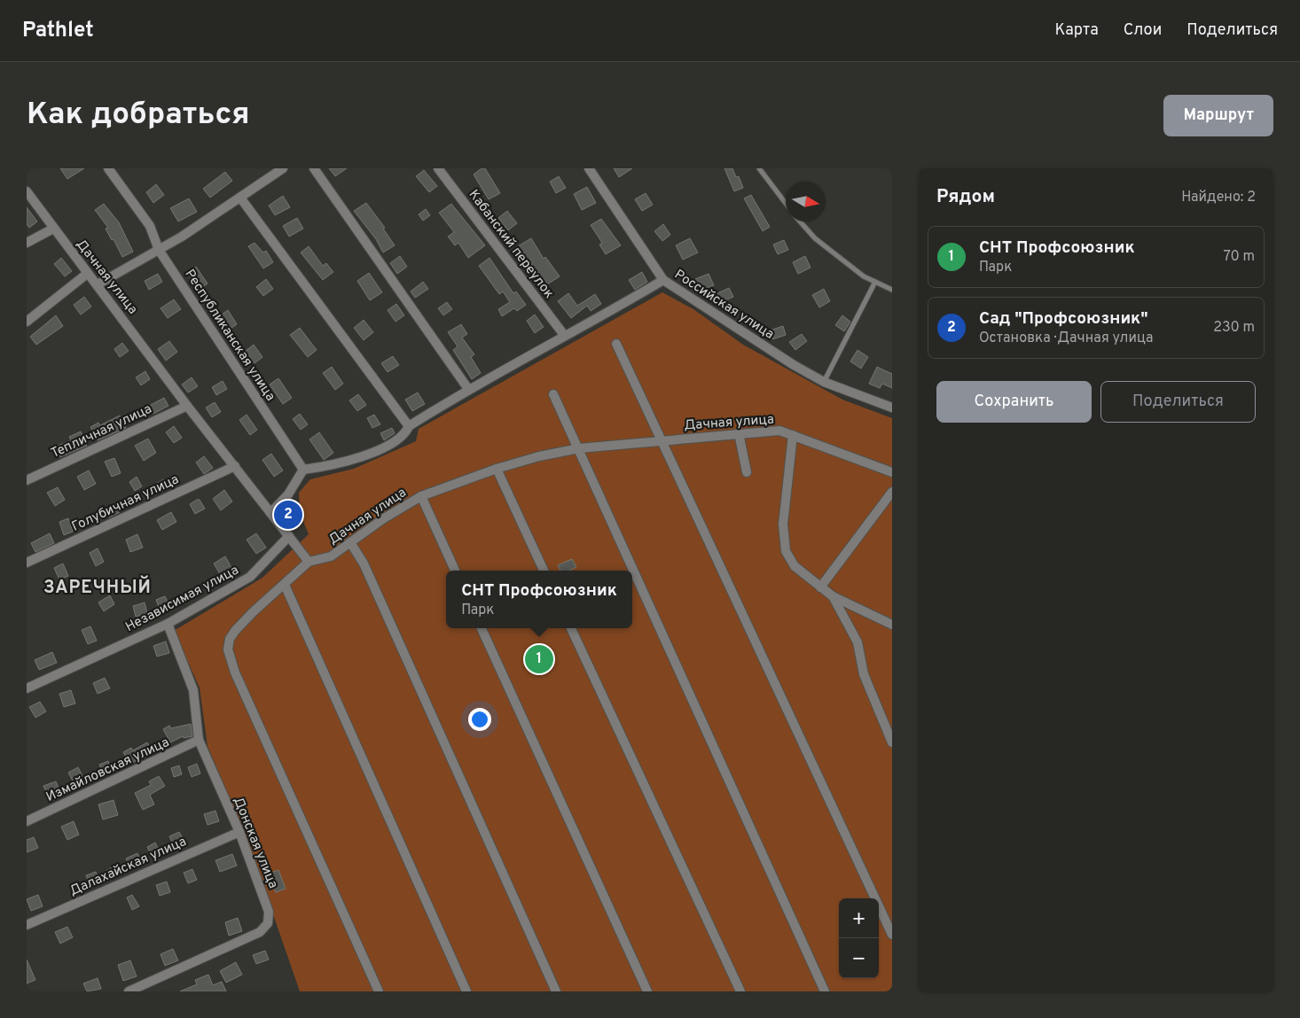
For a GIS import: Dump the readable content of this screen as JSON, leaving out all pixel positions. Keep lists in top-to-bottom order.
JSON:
{
  "streets": {
    "street": [
      "Кабанский переулок",
      "Дачная улица",
      "Российская улица",
      "Республиканская улица",
      "Тепличная улица",
      "Голубичная улица",
      "Независимая улица",
      "Измайловская улица",
      "Донская улица",
      "Далахайская улица"
    ]
  },
  "crossings": [
    ["Дачная улица", "Тепличная улица"],
    ["Дачная улица", "Голубичная улица"],
    ["Дачная улица", "Независимая улица"],
    ["Независимая улица", "Донская улица"],
    ["Измайловская улица", "Донская улица"],
    ["Донская улица", "Далахайская улица"]
  ],
  "districts": ["ЗАРЕЧНЫЙ"],
  "north": "right",
  "page": {
    "header": "Pathlet",
    "nav": ["Карта", "Слои", "Поделиться"],
    "buttons": [
      "Маршрут",
      ["Сохранить", "Поделиться"]
    ],
    "title": "Как добраться",
    "heading": ["Рядом", "Найдено: 2"],
    "list": [
      {
        "mark": "1",
        "name": "СНТ Профсоюзник",
        "note": "Парк",
        "value": "70 m"
      },
      {
        "mark": "2",
        "name": "Сад \"Профсоюзник\"",
        "note": "Остановка · Дачная улица",
        "value": "230 m"
      }
    ],
    "pins": ["2", "1"],
    "popup": ["СНТ Профсоюзник", "Парк"],
    "map_buttons": ["+", "−"]
  }
}
